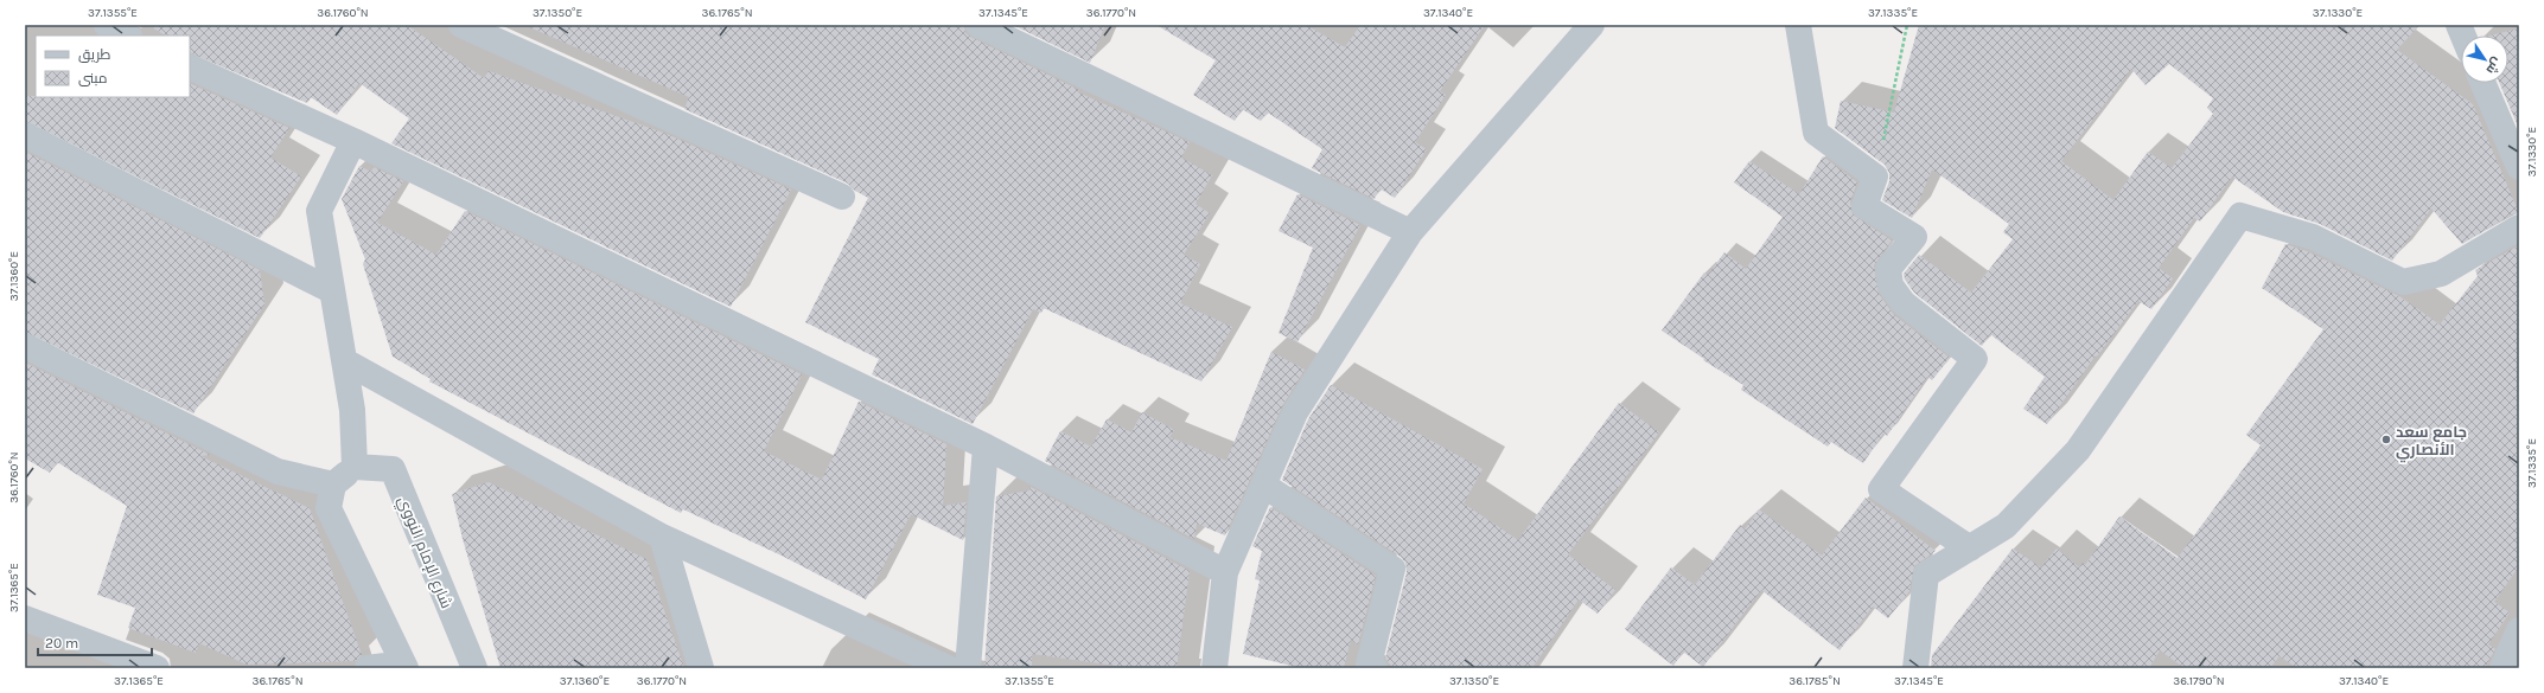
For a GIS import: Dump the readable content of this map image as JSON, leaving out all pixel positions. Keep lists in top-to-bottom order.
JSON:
{
  "streets": {
    "street": ["شارع الإمام النووي"]
  },
  "places": ["جامع سعد الأنصاري"],
  "legend": ["طريق", "مبنى"],
  "scale_bar": "20 m",
  "north": "bottom right",
  "coordinates": [
    "37.1355°E",
    "36.1760°N",
    "37.1350°E",
    "36.1765°N",
    "37.1345°E",
    "36.1770°N",
    "37.1340°E",
    "37.1335°E",
    "37.1330°E",
    "37.1360°E",
    "37.1365°E",
    "36.1785°N",
    "36.1790°N"
  ]
}
